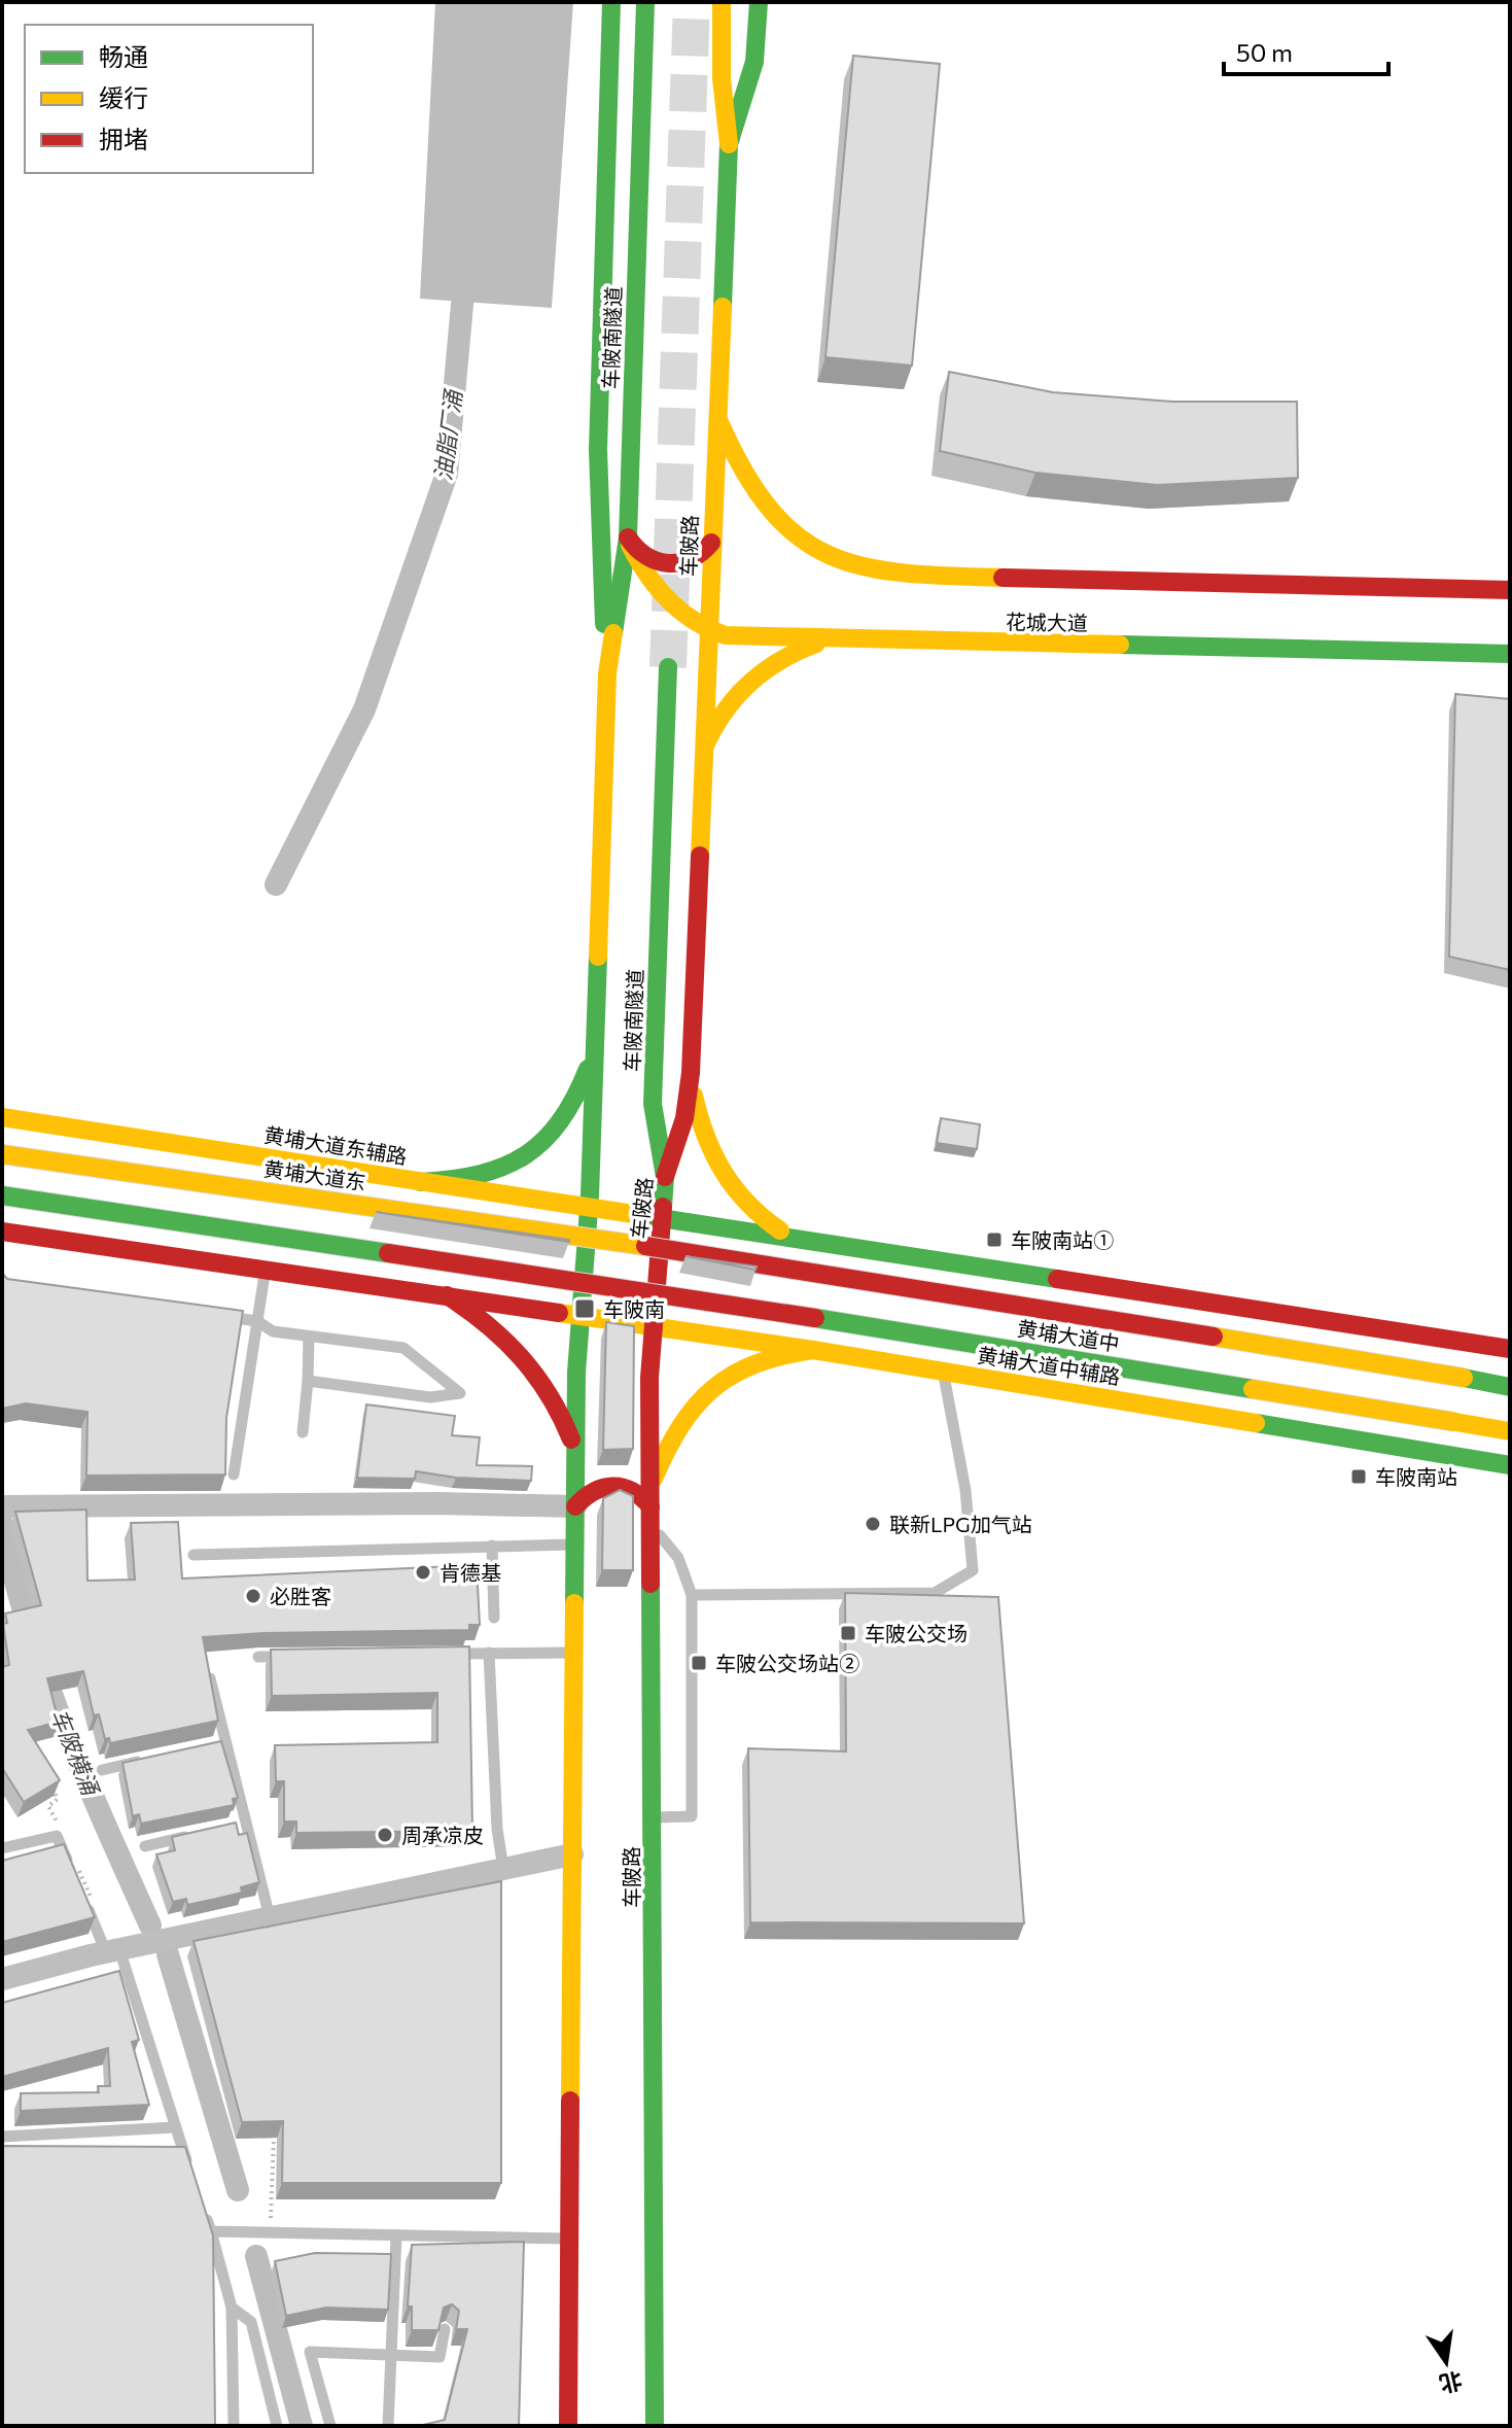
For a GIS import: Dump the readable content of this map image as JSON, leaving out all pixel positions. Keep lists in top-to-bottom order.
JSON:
{
  "streets": {
    "main road": [
      "车陂南隧道",
      "车陂路",
      "花城大道",
      "黄埔大道东辅路",
      "黄埔大道东",
      "黄埔大道中",
      "黄埔大道中辅路"
    ]
  },
  "crossings": [
    ["车陂南隧道", "车陂路"],
    ["车陂南隧道", "花城大道"],
    ["车陂路", "花城大道"],
    ["车陂路", "黄埔大道东辅路"],
    ["车陂路", "黄埔大道中辅路"],
    ["黄埔大道东", "黄埔大道中"]
  ],
  "water": ["油脂厂涌", "车陂横涌"],
  "places": {
    "transit": [
      "车陂南站①",
      "车陂南",
      "车陂南站",
      "车陂公交场",
      "车陂公交场站②"
    ],
    "other": [
      "联新LPG加气站",
      "肯德基",
      "必胜客",
      "周承凉皮"
    ]
  },
  "legend": ["畅通", "缓行", "拥堵"],
  "scale_bar": "50 m",
  "north": "bottom"
}
